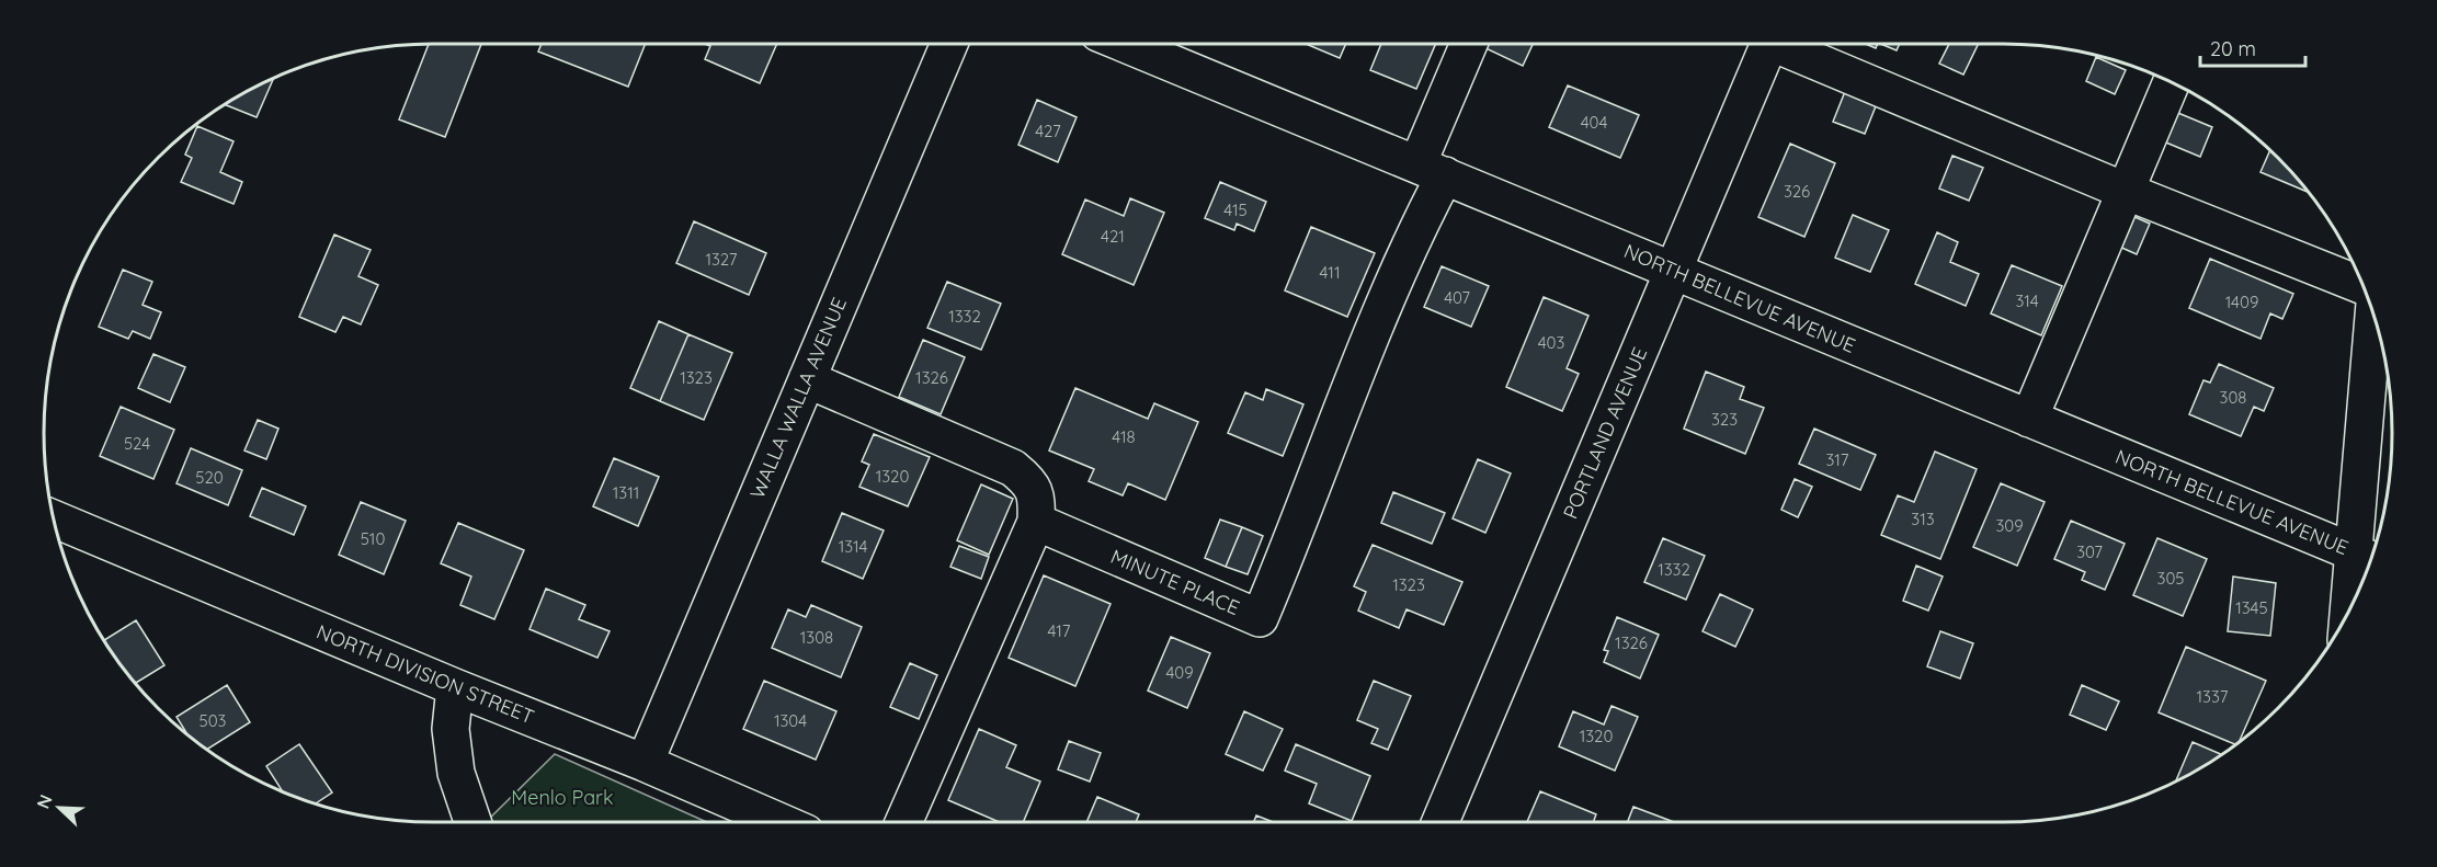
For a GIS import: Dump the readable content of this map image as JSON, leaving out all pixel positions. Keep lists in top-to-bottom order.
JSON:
{
  "streets": {
    "street": [
      "NORTH BELLEVUE AVENUE",
      "WALLA WALLA AVENUE",
      "PORTLAND AVENUE",
      "MINUTE PLACE",
      "NORTH DIVISION STREET"
    ]
  },
  "crossings": [
    ["NORTH BELLEVUE AVENUE", "PORTLAND AVENUE"],
    ["NORTH BELLEVUE AVENUE", "MINUTE PLACE"],
    ["WALLA WALLA AVENUE", "NORTH DIVISION STREET"]
  ],
  "parks": ["Menlo Park"],
  "house_numbers": [
    "404",
    "427",
    "326",
    "415",
    "421",
    "1327",
    "411",
    "407",
    "314",
    "1409",
    "1332",
    "403",
    "1323",
    "1326",
    "308",
    "323",
    "418",
    "524",
    "317",
    "1320",
    "520",
    "1311",
    "313",
    "309",
    "510",
    "1314",
    "307",
    "1332",
    "305",
    "1323",
    "1345",
    "417",
    "1308",
    "1326",
    "409",
    "1337",
    "503",
    "1304",
    "1320"
  ],
  "scale_bar": "20 m",
  "north": "top left"
}
